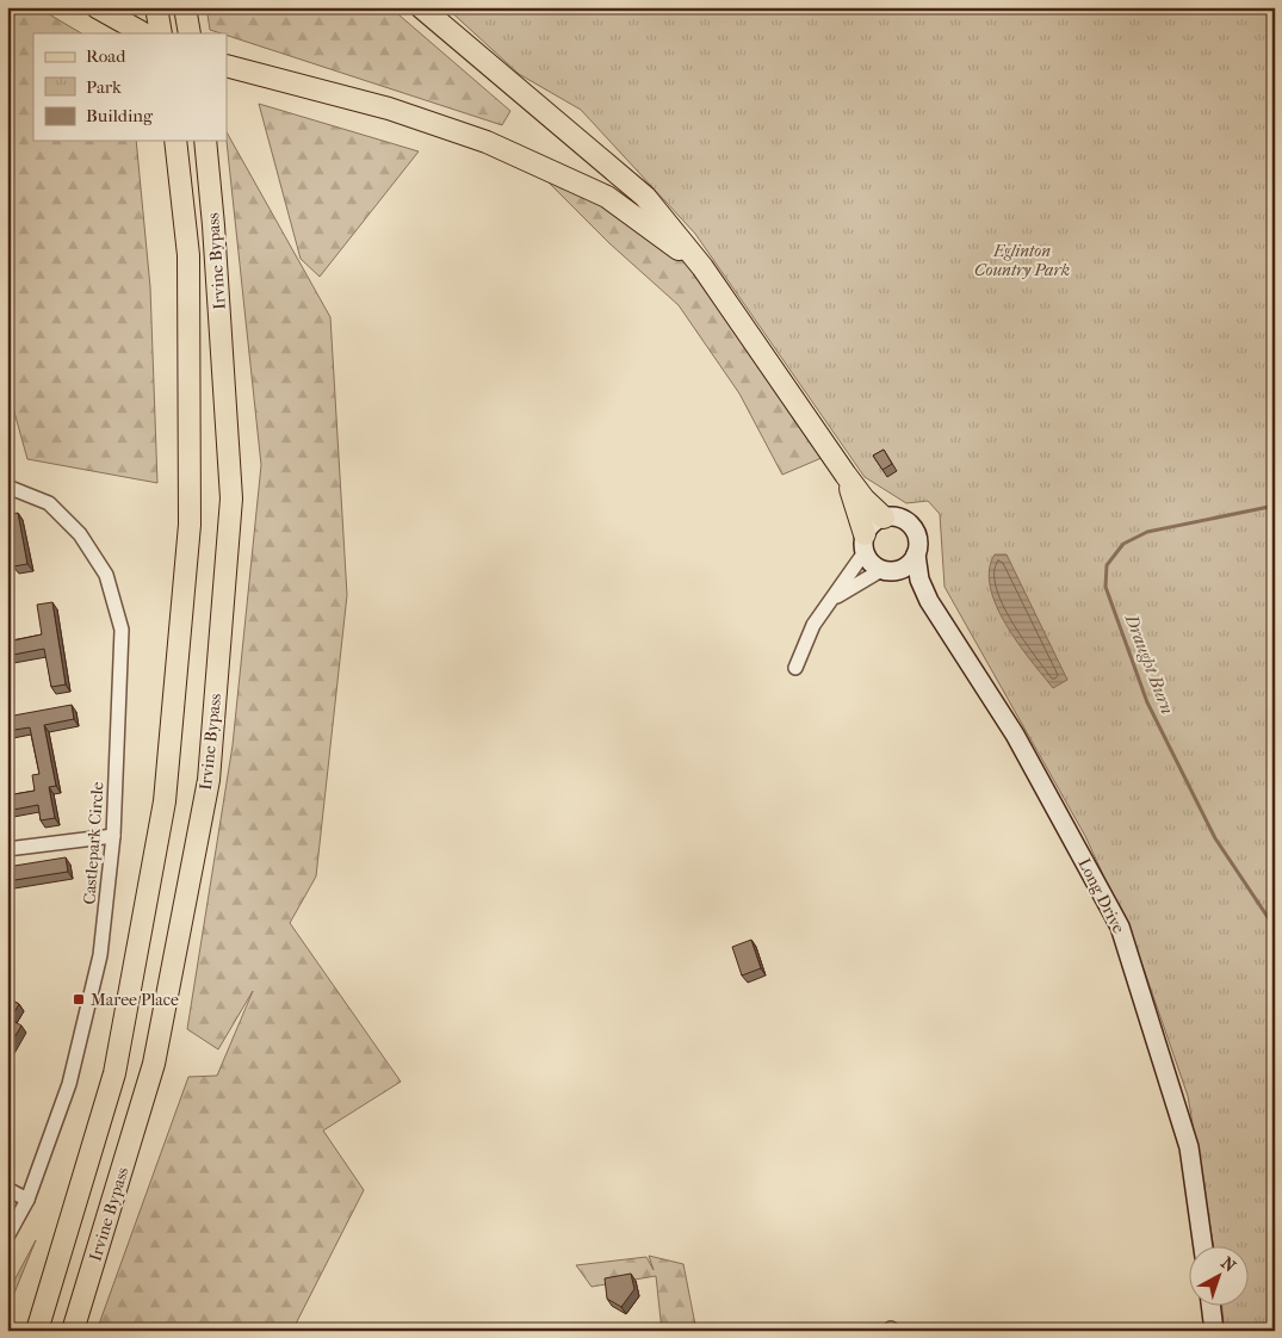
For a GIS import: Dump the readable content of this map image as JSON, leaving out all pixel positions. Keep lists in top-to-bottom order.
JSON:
{
  "streets": {
    "main road": ["Irvine Bypass", "Long Drive"],
    "street": ["Castlepark Circle"]
  },
  "water": ["Draught Burn"],
  "parks": ["Eglinton Country Park"],
  "places": {
    "transit": ["Maree Place"]
  },
  "legend": ["Road", "Park", "Building"],
  "north": "top right"
}
